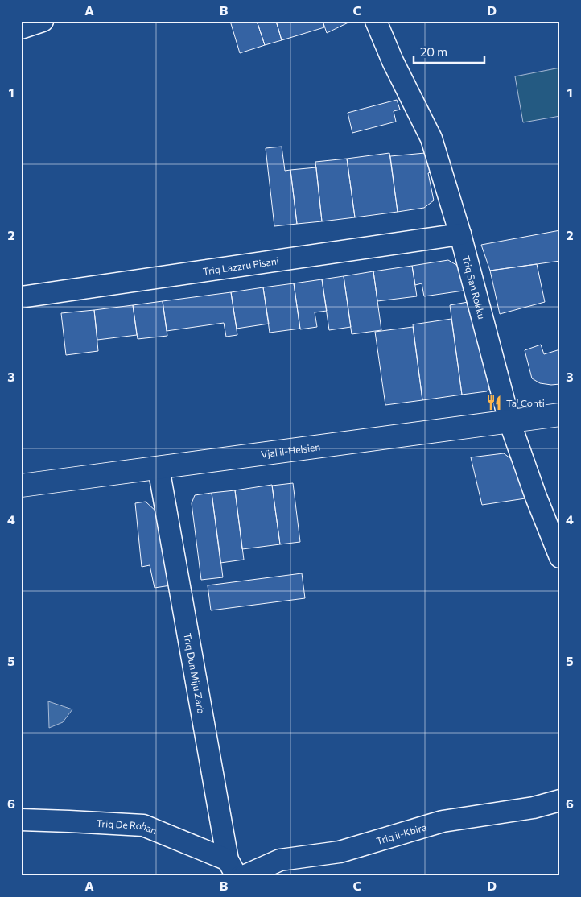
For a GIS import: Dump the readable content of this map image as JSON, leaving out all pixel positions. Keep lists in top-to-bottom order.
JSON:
{
  "streets": {
    "street": [
      "Triq Lazzru Pisani",
      "Triq San Rokku",
      "Vjal il-Ħelsien",
      "Triq Dun Miju Zarb",
      "Triq De Rohan",
      "Triq il-Kbira"
    ]
  },
  "crossings": [
    ["Triq Lazzru Pisani", "Triq San Rokku"],
    ["Triq San Rokku", "Vjal il-Ħelsien"],
    ["Vjal il-Ħelsien", "Triq Dun Miju Zarb"],
    ["Triq Dun Miju Zarb", "Triq De Rohan"]
  ],
  "places": {
    "restaurant": ["Ta' Conti"]
  },
  "scale_bar": "20 m",
  "grid": {
    "columns": [
      "A",
      "B",
      "C",
      "D"
    ],
    "rows": [
      "1",
      "2",
      "3",
      "4",
      "5",
      "6"
    ]
  }
}
